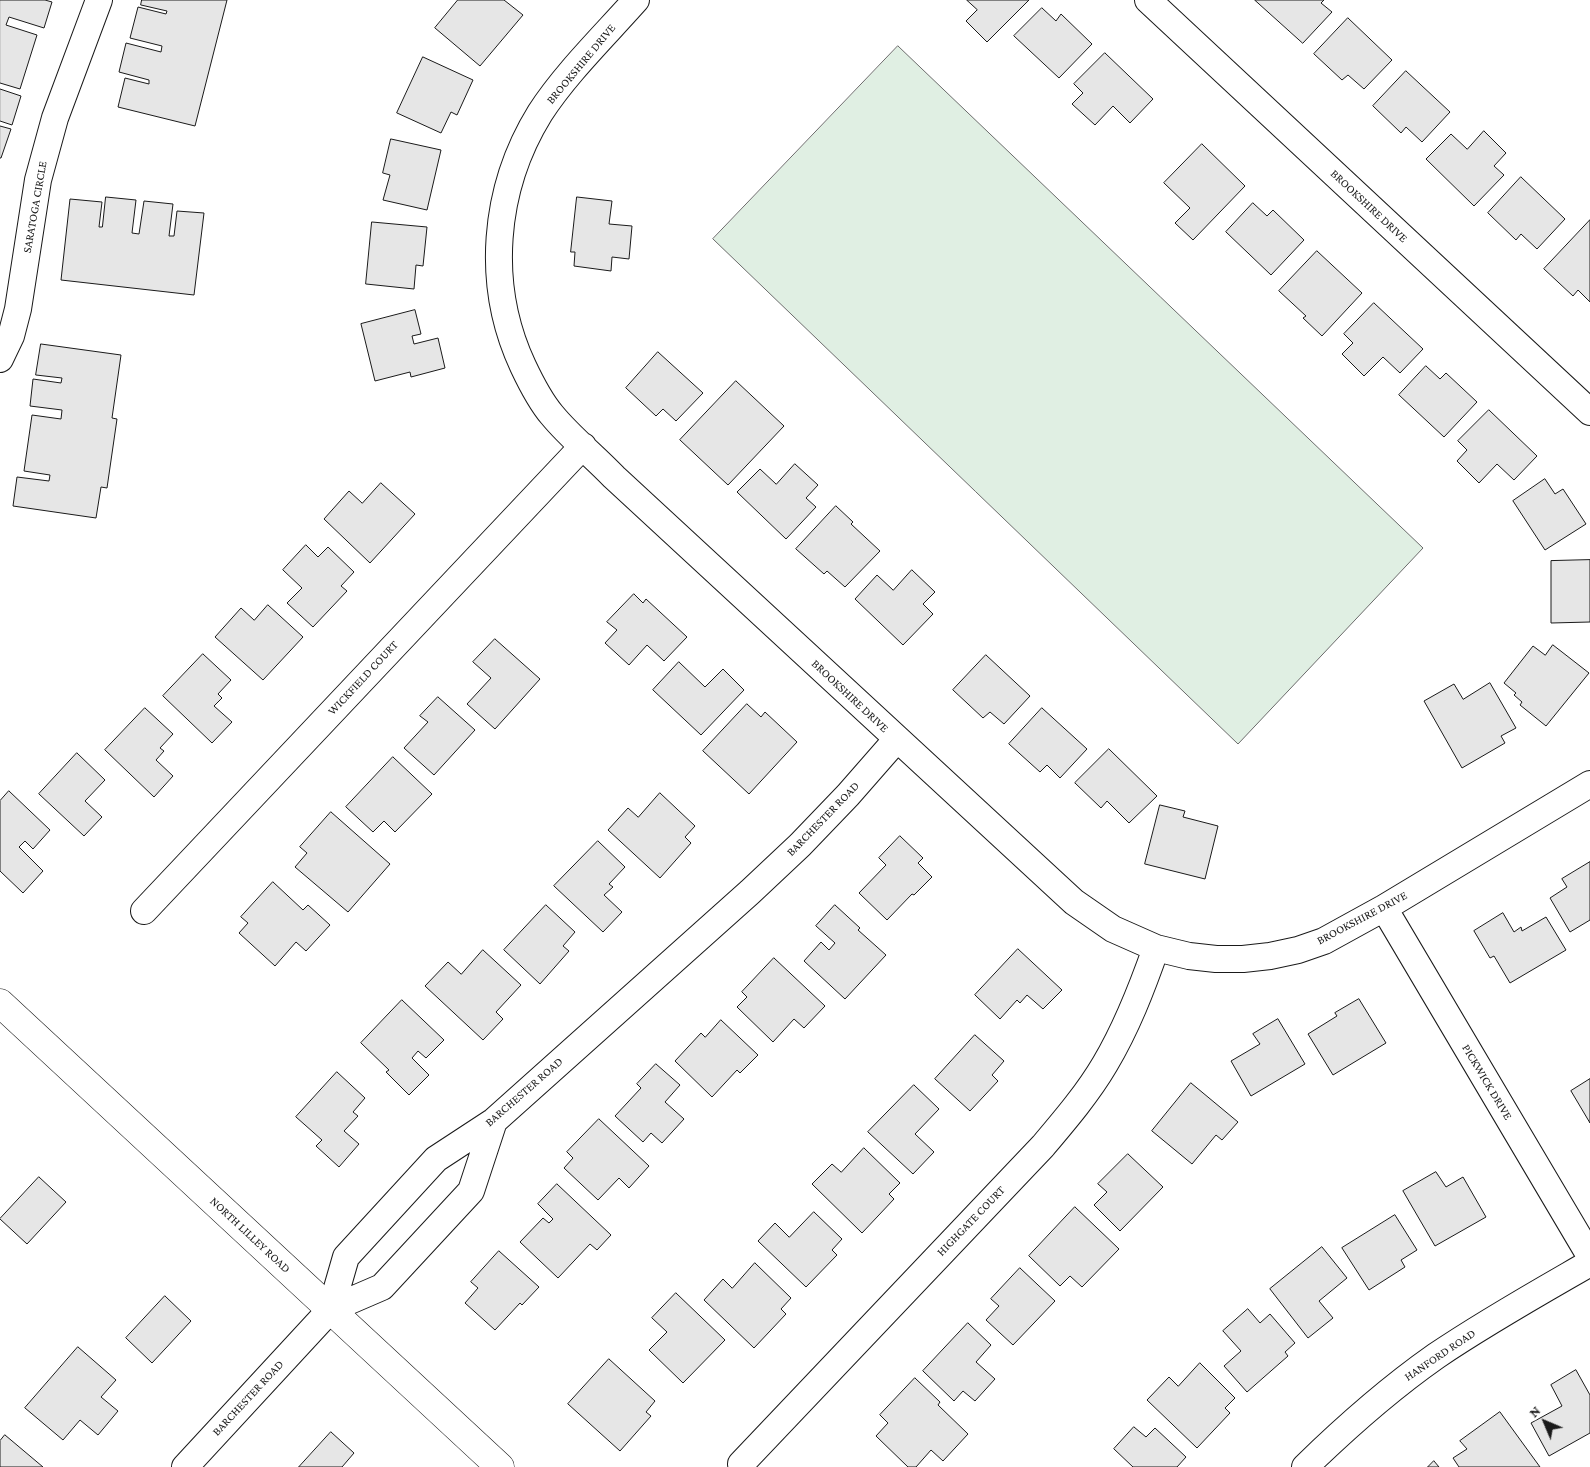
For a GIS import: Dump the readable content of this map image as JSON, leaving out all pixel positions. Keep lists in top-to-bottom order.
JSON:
{
  "streets": {
    "street": [
      "BROOKSHIRE DRIVE",
      "SARATOGA CIRCLE",
      "WICKFIELD COURT",
      "BARCHESTER ROAD",
      "PICKWICK DRIVE",
      "HIGHGATE COURT",
      "NORTH LILLEY ROAD",
      "HANFORD ROAD"
    ]
  },
  "crossings": [
    ["BROOKSHIRE DRIVE", "WICKFIELD COURT"],
    ["BROOKSHIRE DRIVE", "BARCHESTER ROAD"],
    ["BROOKSHIRE DRIVE", "PICKWICK DRIVE"],
    ["BROOKSHIRE DRIVE", "HIGHGATE COURT"],
    ["BARCHESTER ROAD", "NORTH LILLEY ROAD"]
  ],
  "north": "top left"
}
